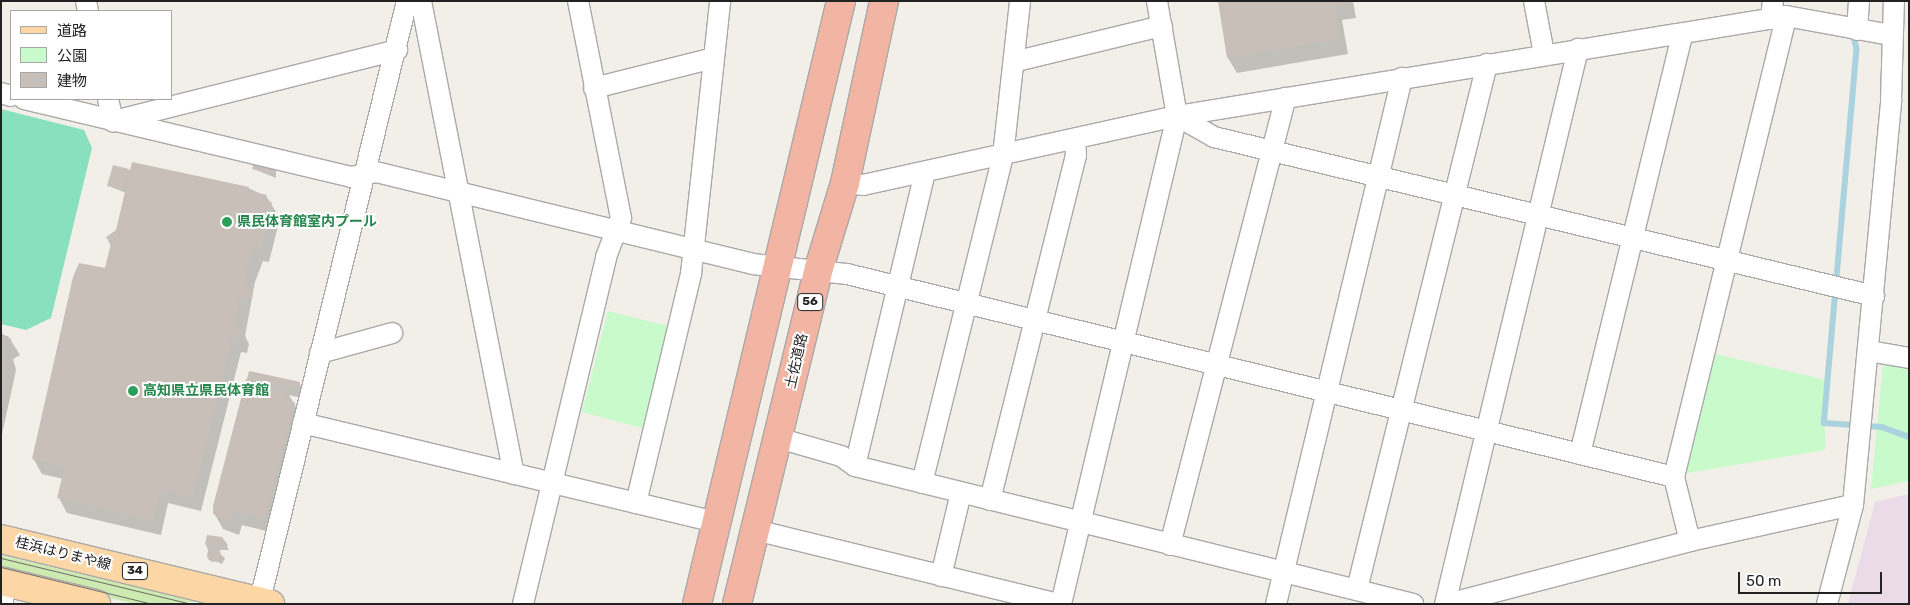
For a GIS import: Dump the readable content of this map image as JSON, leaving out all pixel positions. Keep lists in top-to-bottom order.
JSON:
{
  "streets": {
    "highway": ["56", "土佐道路"],
    "main road": ["桂浜はりまや線", "34"]
  },
  "places": ["県民体育館室内プール", "高知県立県民体育館"],
  "legend": ["道路", "公園", "建物"],
  "scale_bar": "50 m"
}
